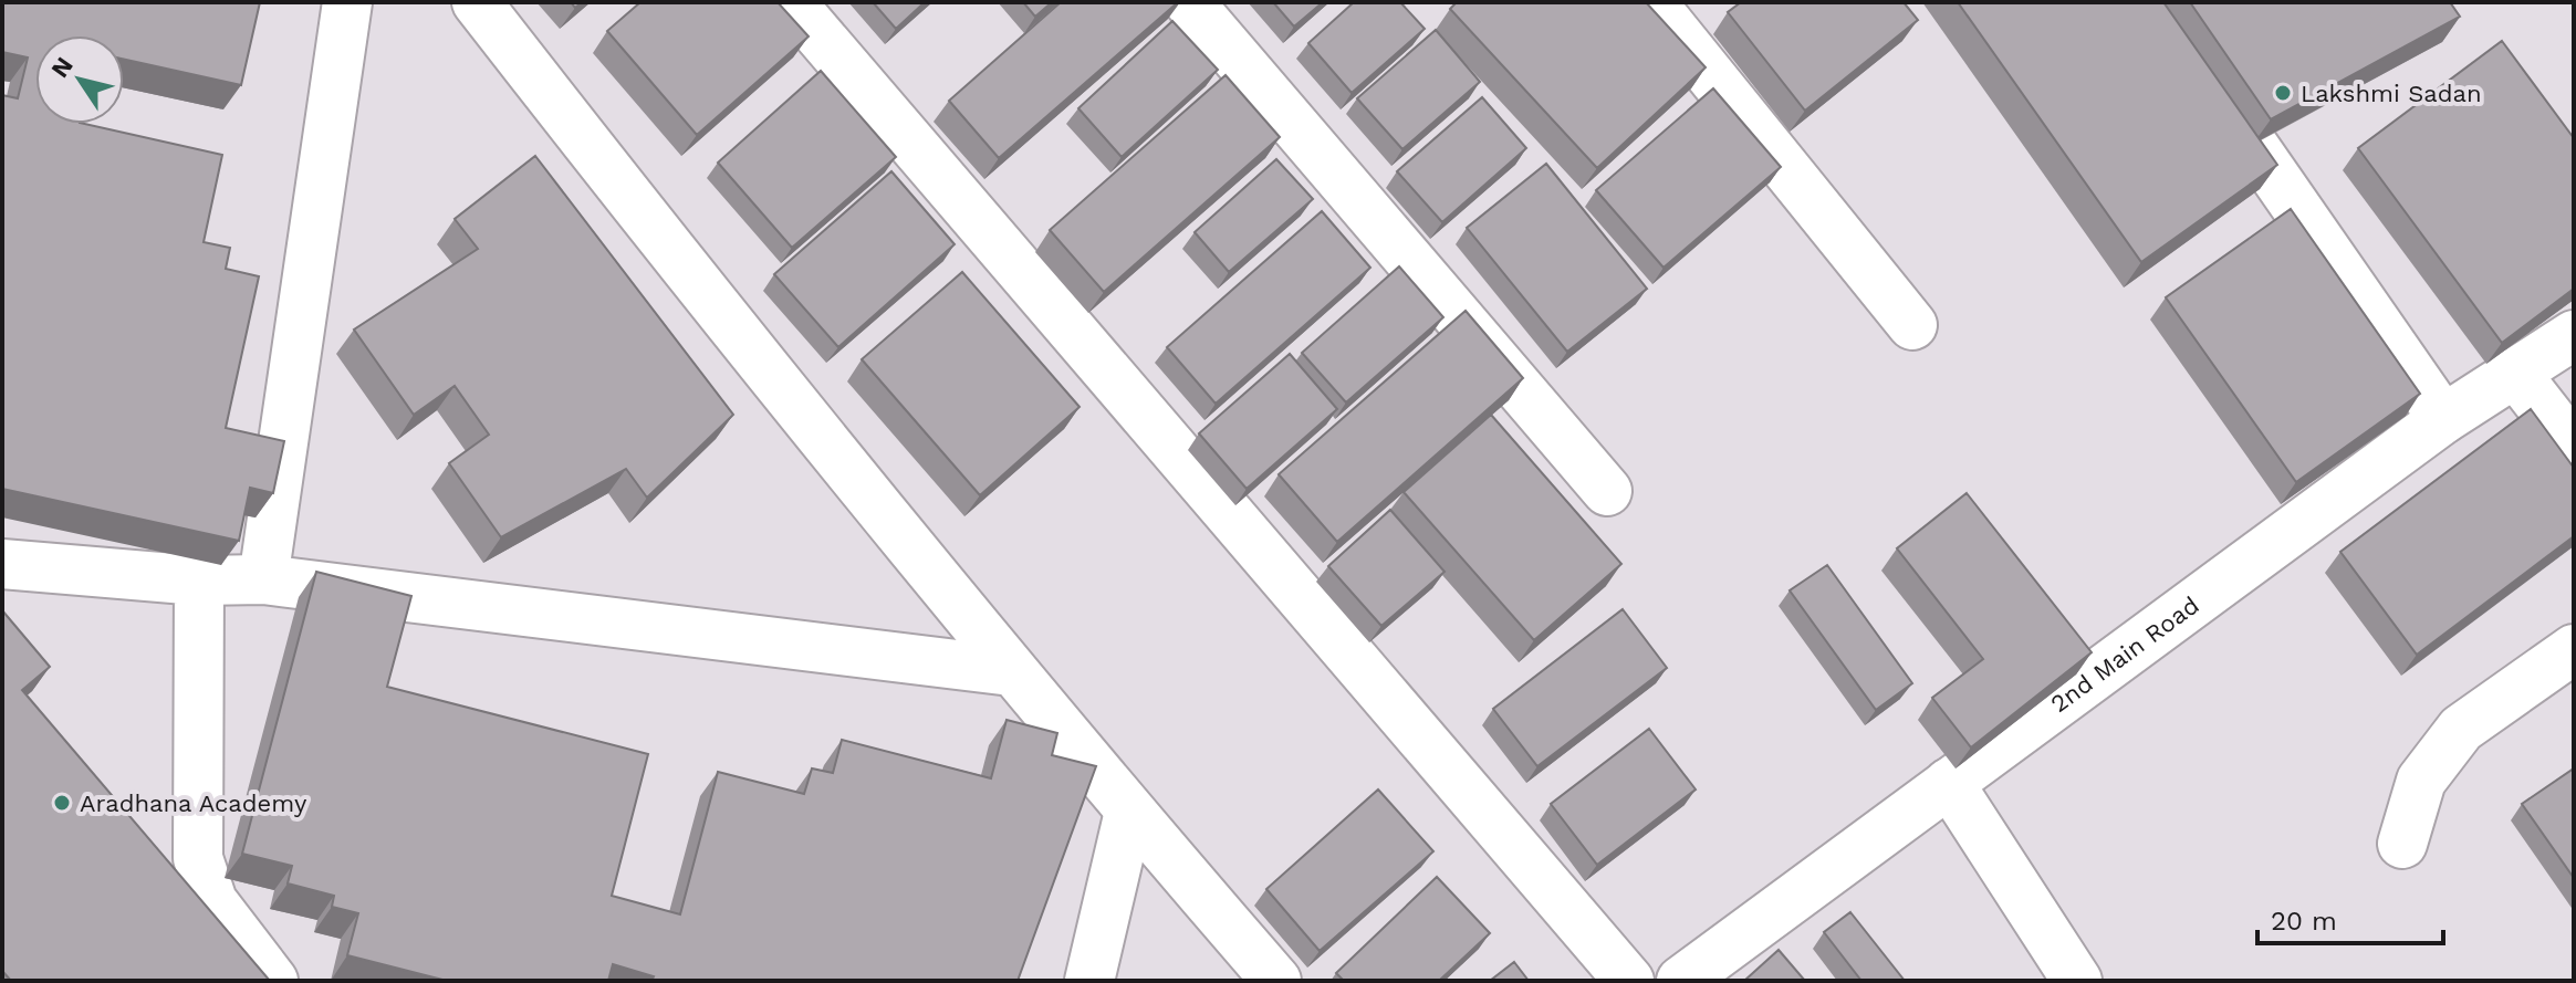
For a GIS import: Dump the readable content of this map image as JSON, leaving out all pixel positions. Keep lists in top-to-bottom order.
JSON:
{
  "streets": {
    "street": ["2nd Main Road"]
  },
  "places": ["Lakshmi Sadan", "Aradhana Academy"],
  "scale_bar": "20 m",
  "north": "top left"
}
